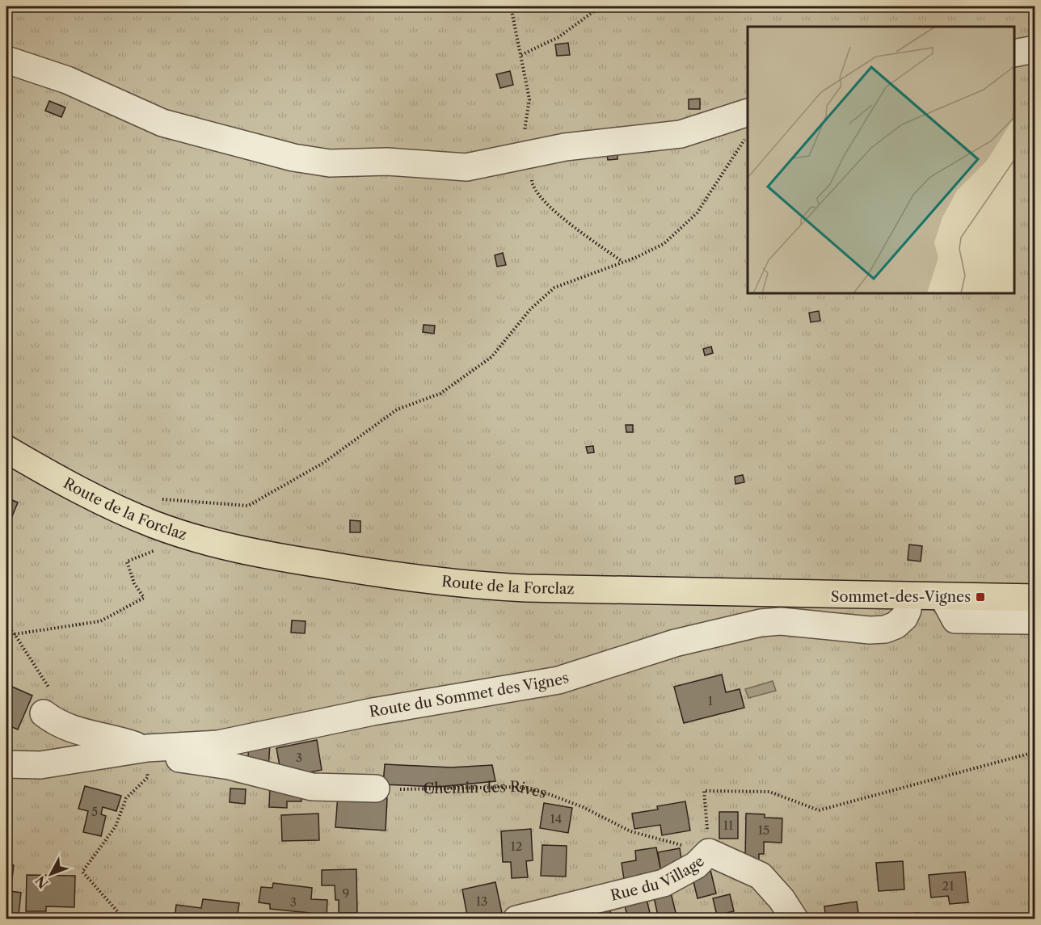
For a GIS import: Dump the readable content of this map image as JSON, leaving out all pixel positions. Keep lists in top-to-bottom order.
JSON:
{
  "streets": {
    "main road": ["Route de la Forclaz"],
    "street": ["Route du Sommet des Vignes", "Rue du Village"],
    "path": ["Chemin des Rives"]
  },
  "crossings": [
    ["Route de la Forclaz", "Route du Sommet des Vignes"],
    ["Chemin des Rives", "Rue du Village"]
  ],
  "places": {
    "transit": ["Sommet-des-Vignes"]
  },
  "house_numbers": [
    "1",
    "3",
    "5",
    "14",
    "11",
    "15",
    "12",
    "21",
    "9",
    "13",
    "3"
  ],
  "north": "bottom left"
}
